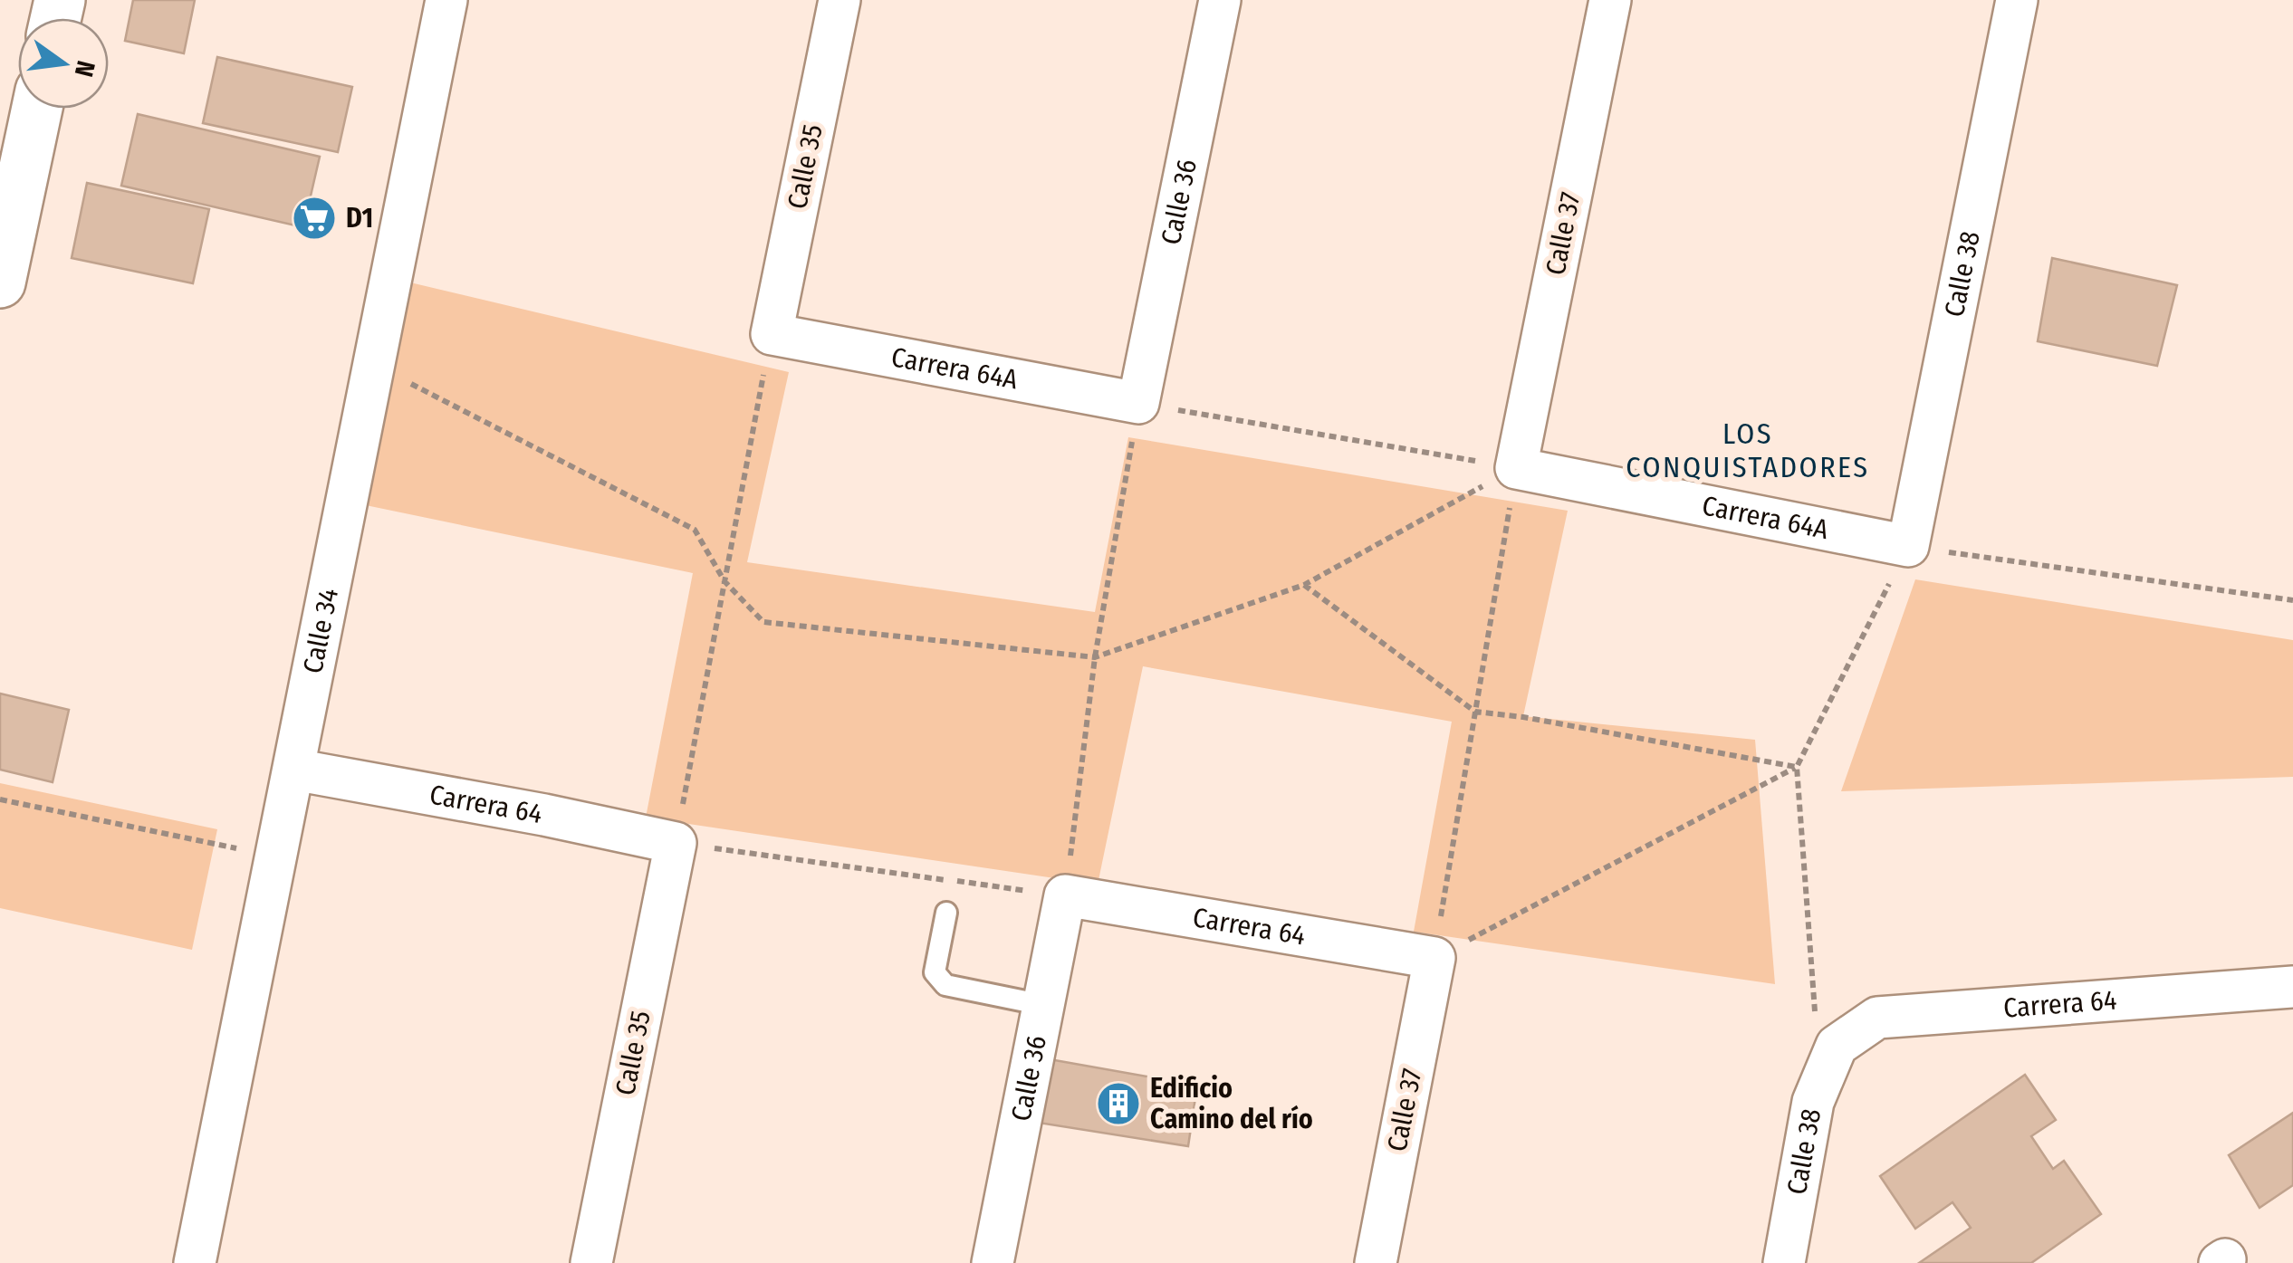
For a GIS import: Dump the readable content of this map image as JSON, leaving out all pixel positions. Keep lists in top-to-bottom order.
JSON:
{
  "streets": {
    "street": [
      "Calle 35",
      "Calle 36",
      "Calle 37",
      "Calle 38",
      "Carrera 64A",
      "Calle 34",
      "Carrera 64"
    ]
  },
  "crossings": [
    ["Calle 35", "Carrera 64A"],
    ["Calle 35", "Carrera 64"],
    ["Calle 36", "Carrera 64A"],
    ["Calle 36", "Carrera 64"],
    ["Calle 37", "Carrera 64A"],
    ["Calle 37", "Carrera 64"],
    ["Calle 38", "Carrera 64A"],
    ["Calle 38", "Carrera 64"],
    ["Calle 34", "Carrera 64"]
  ],
  "districts": ["LOS CONQUISTADORES"],
  "places": {
    "supermarket": ["D1"],
    "building": ["Edificio Camino del río"]
  },
  "north": "right"
}
